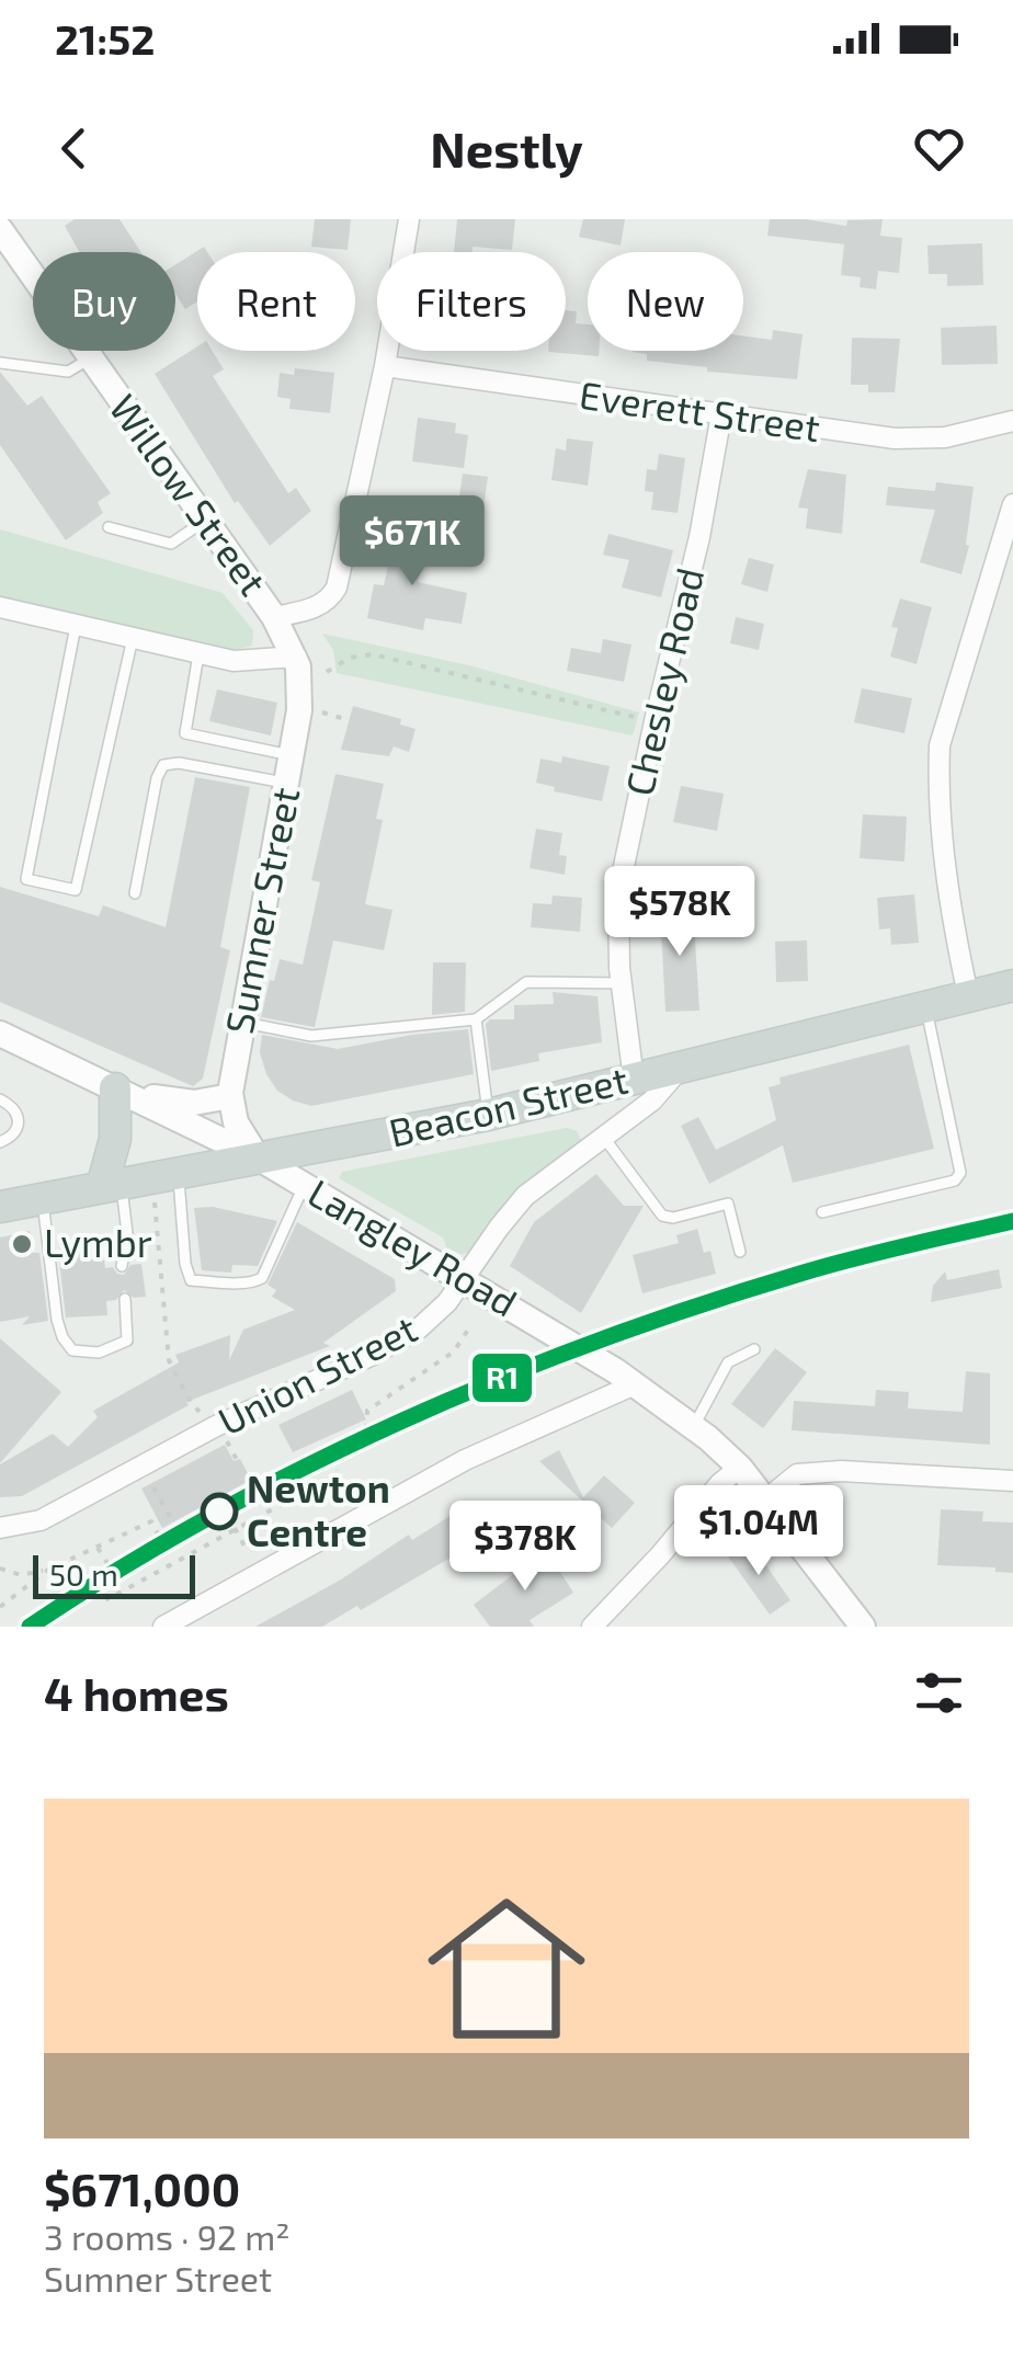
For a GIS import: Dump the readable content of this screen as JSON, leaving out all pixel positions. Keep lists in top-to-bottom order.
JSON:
{
  "streets": {
    "main road": ["Beacon Street"],
    "street": [
      "Everett Street",
      "Willow Street",
      "Chesley Road",
      "Sumner Street",
      "Langley Road",
      "Union Street"
    ]
  },
  "crossings": [
    ["Everett Street", "Chesley Road"],
    ["Willow Street", "Sumner Street"],
    ["Chesley Road", "Beacon Street"],
    ["Beacon Street", "Langley Road"],
    ["Beacon Street", "Union Street"],
    ["Langley Road", "Union Street"]
  ],
  "places": ["Lymbr", "Newton Centre"],
  "lines": ["transit line R1"],
  "scale_bar": "50 m",
  "page": {
    "status": "21:52",
    "header": "Nestly",
    "chip": [
      "Buy",
      "Rent",
      "Filters",
      "New"
    ],
    "price": [
      "$671K",
      "$578K",
      "$1.04M",
      "$378K"
    ],
    "scale": "50 m",
    "heading": "4 homes",
    "list": [
      {
        "name": "$671,000",
        "note": "3 rooms · 92 m² · Sumner Street"
      }
    ]
  }
}
